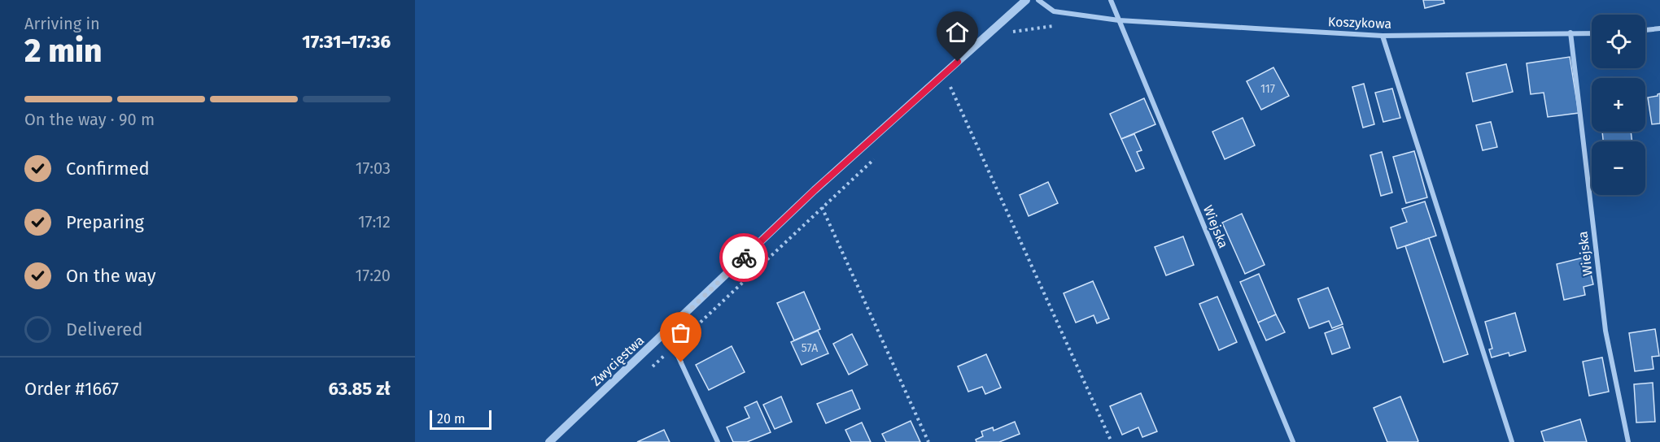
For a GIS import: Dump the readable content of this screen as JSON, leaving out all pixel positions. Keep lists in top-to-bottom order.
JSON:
{
  "streets": {
    "street": ["Koszykowa", "Wiejska", "Zwycięstwa"]
  },
  "crossings": [
    ["Koszykowa", "Wiejska"]
  ],
  "house_numbers": ["117", "57A"],
  "scale_bar": "20 m",
  "page": {
    "heading": ["2 min", "Arriving in", "17:31–17:36"],
    "panel": ["Order #1667", "63.85 zł"],
    "map_buttons": ["+", "−"],
    "bar": "On the way · 90 m",
    "list": [
      ["Confirmed", "17:03"],
      ["Preparing", "17:12"],
      ["On the way", "17:20"],
      "Delivered"
    ],
    "scale": "20 m"
  }
}
